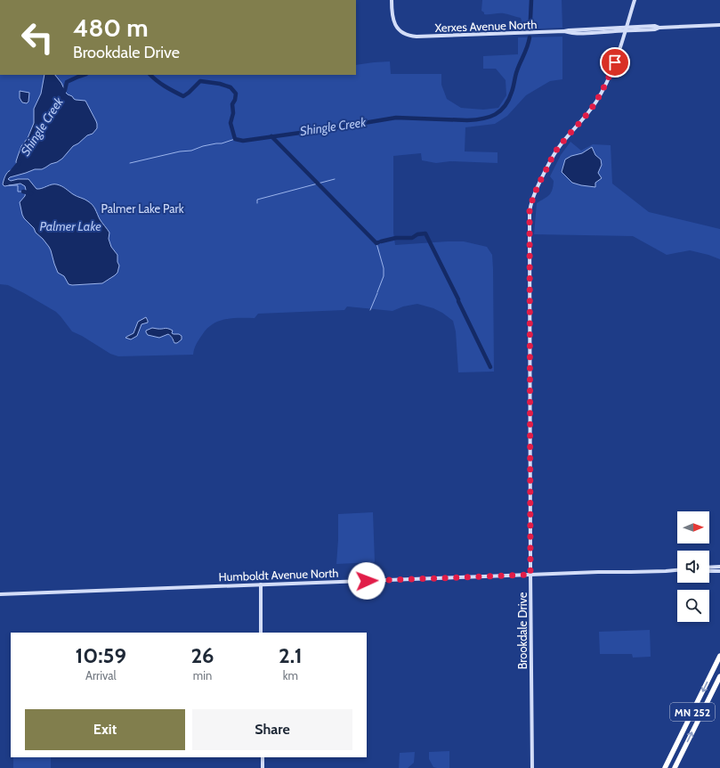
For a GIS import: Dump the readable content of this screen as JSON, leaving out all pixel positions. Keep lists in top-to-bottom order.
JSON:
{
  "streets": {
    "highway": ["MN 252"],
    "street": ["Xerxes Avenue North", "Humboldt Avenue North", "Brookdale Drive"]
  },
  "crossings": [
    ["Xerxes Avenue North", "Brookdale Drive"],
    ["Humboldt Avenue North", "Brookdale Drive"]
  ],
  "water": ["Shingle Creek", "Palmer Lake"],
  "parks": ["Palmer Lake Park"],
  "north": "right",
  "page": {
    "turn": ["480 m", "Brookdale Drive"],
    "eta": [
      "10:59",
      "Arrival",
      "26",
      "min",
      "2.1",
      "km"
    ],
    "buttons": ["Exit", "Share"]
  }
}
